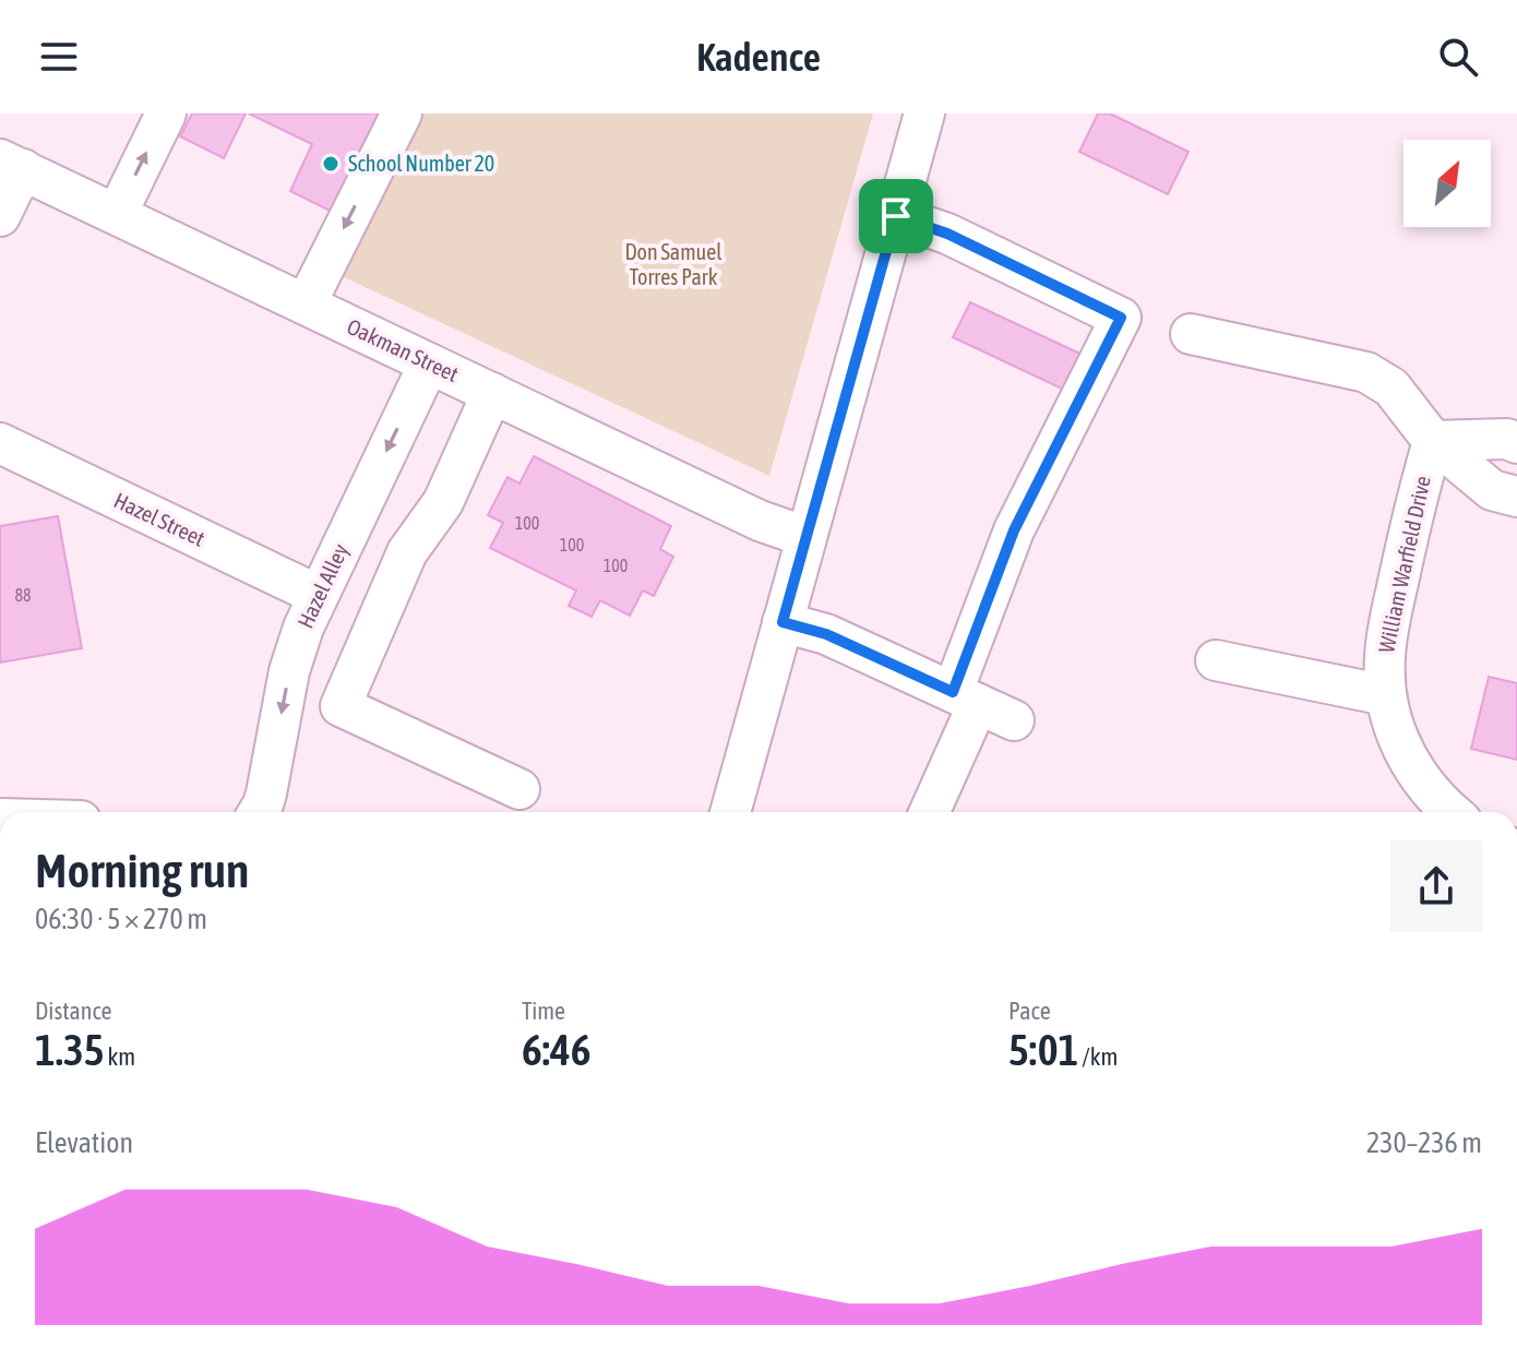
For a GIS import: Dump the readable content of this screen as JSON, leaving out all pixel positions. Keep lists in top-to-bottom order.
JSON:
{
  "streets": {
    "street": [
      "Oakman Street",
      "Hazel Street",
      "William Warfield Drive",
      "Hazel Alley"
    ]
  },
  "crossings": [
    ["Oakman Street", "Hazel Alley"],
    ["Hazel Street", "Hazel Alley"]
  ],
  "one_way": ["Hazel Alley"],
  "parks": ["Don Samuel Torres Park"],
  "places": ["School Number 20"],
  "house_numbers": [
    "100",
    "100",
    "100",
    "88"
  ],
  "north": "top right",
  "page": {
    "header": "Kadence",
    "heading": ["Morning run", "06:30 · 5 × 270 m"],
    "stats": [
      ["Distance", "1.35 km"],
      ["Time", "6:46"],
      ["Pace", "5:01 /km"]
    ],
    "chart": ["Elevation", "230–236 m"]
  }
}
